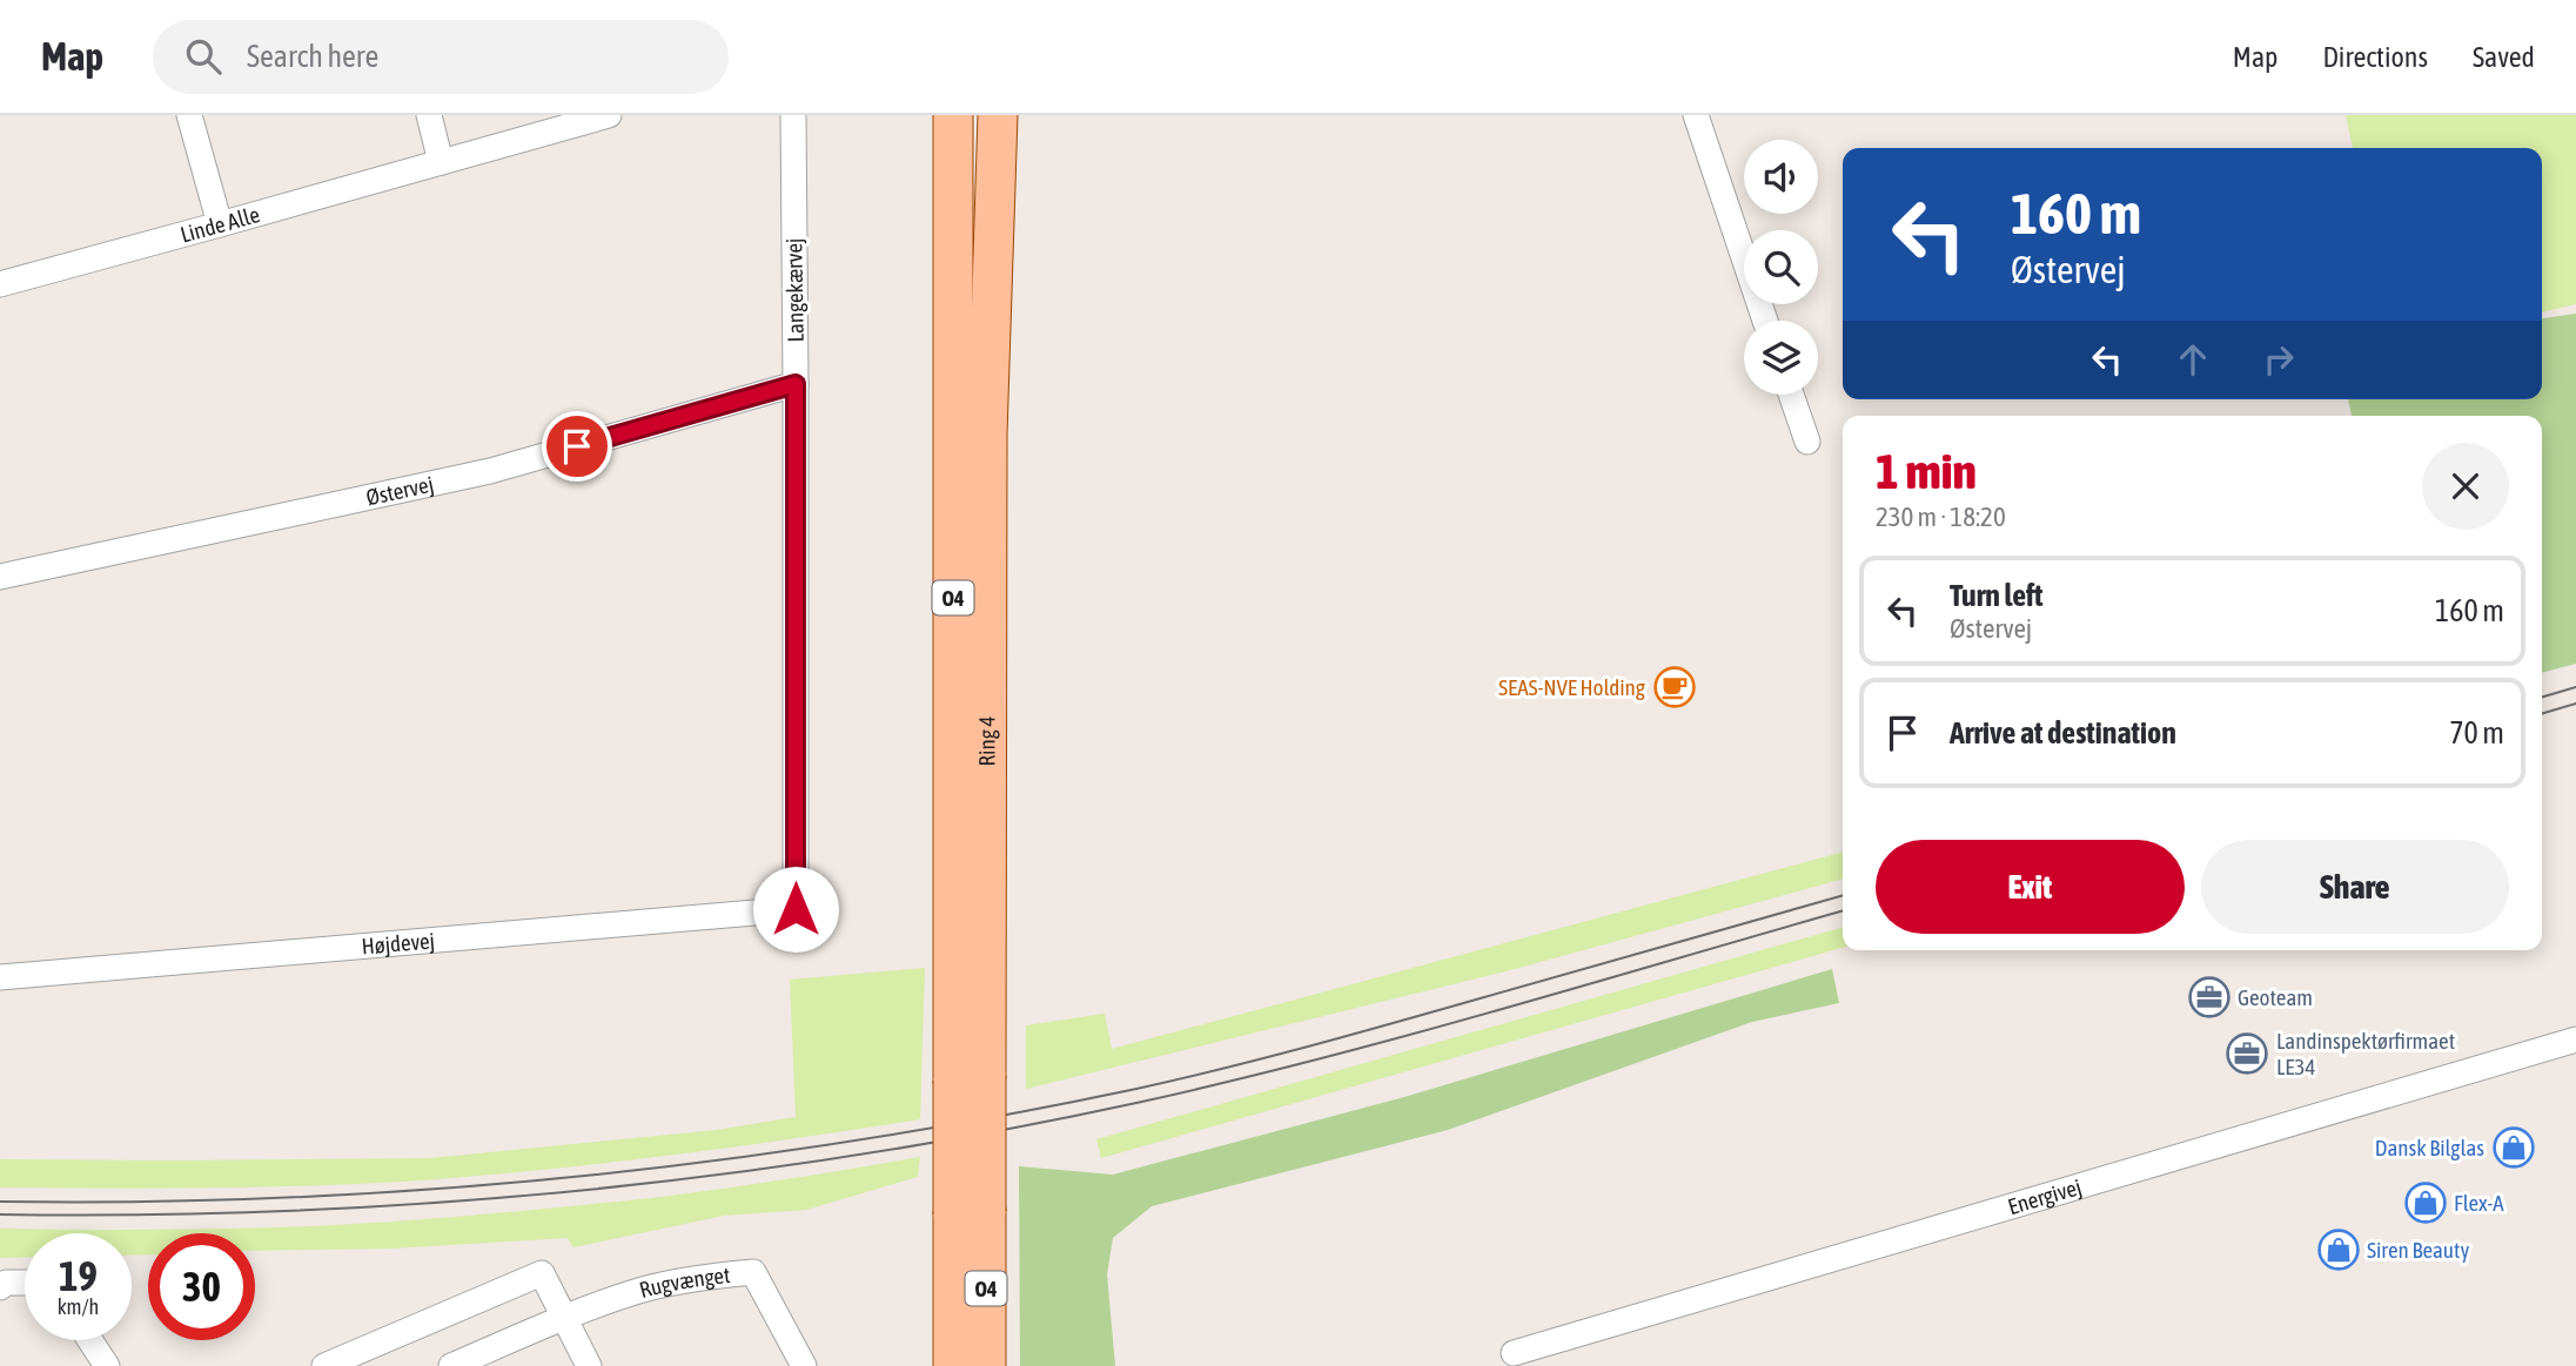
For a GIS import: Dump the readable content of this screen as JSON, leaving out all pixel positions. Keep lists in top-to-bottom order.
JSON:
{
  "streets": {
    "main road": ["O4", "Ring 4"],
    "street": [
      "Linde Alle",
      "Langekærvej",
      "Østervej",
      "Højdevej",
      "Energivej",
      "Rugvænget"
    ]
  },
  "crossings": [
    ["Langekærvej", "Østervej"],
    ["Langekærvej", "Højdevej"]
  ],
  "places": {
    "cafe": ["SEAS-NVE Holding"],
    "office": ["Geoteam", "Landinspektørfirmaet LE34"],
    "shop": ["Dansk Bilglas", "Flex-A", "Siren Beauty"]
  },
  "page": {
    "header": "Map",
    "search": "Search here",
    "nav": ["Map", "Directions", "Saved"],
    "turn": ["160 m", "Østervej"],
    "heading": ["1 min", "230 m · 18:20"],
    "list": [
      {
        "name": "Turn left",
        "note": "Østervej",
        "value": "160 m"
      },
      {
        "name": "Arrive at destination",
        "value": "70 m"
      }
    ],
    "buttons": ["Exit", "Share"],
    "speed": "19 km/h",
    "limit": "30"
  }
}
